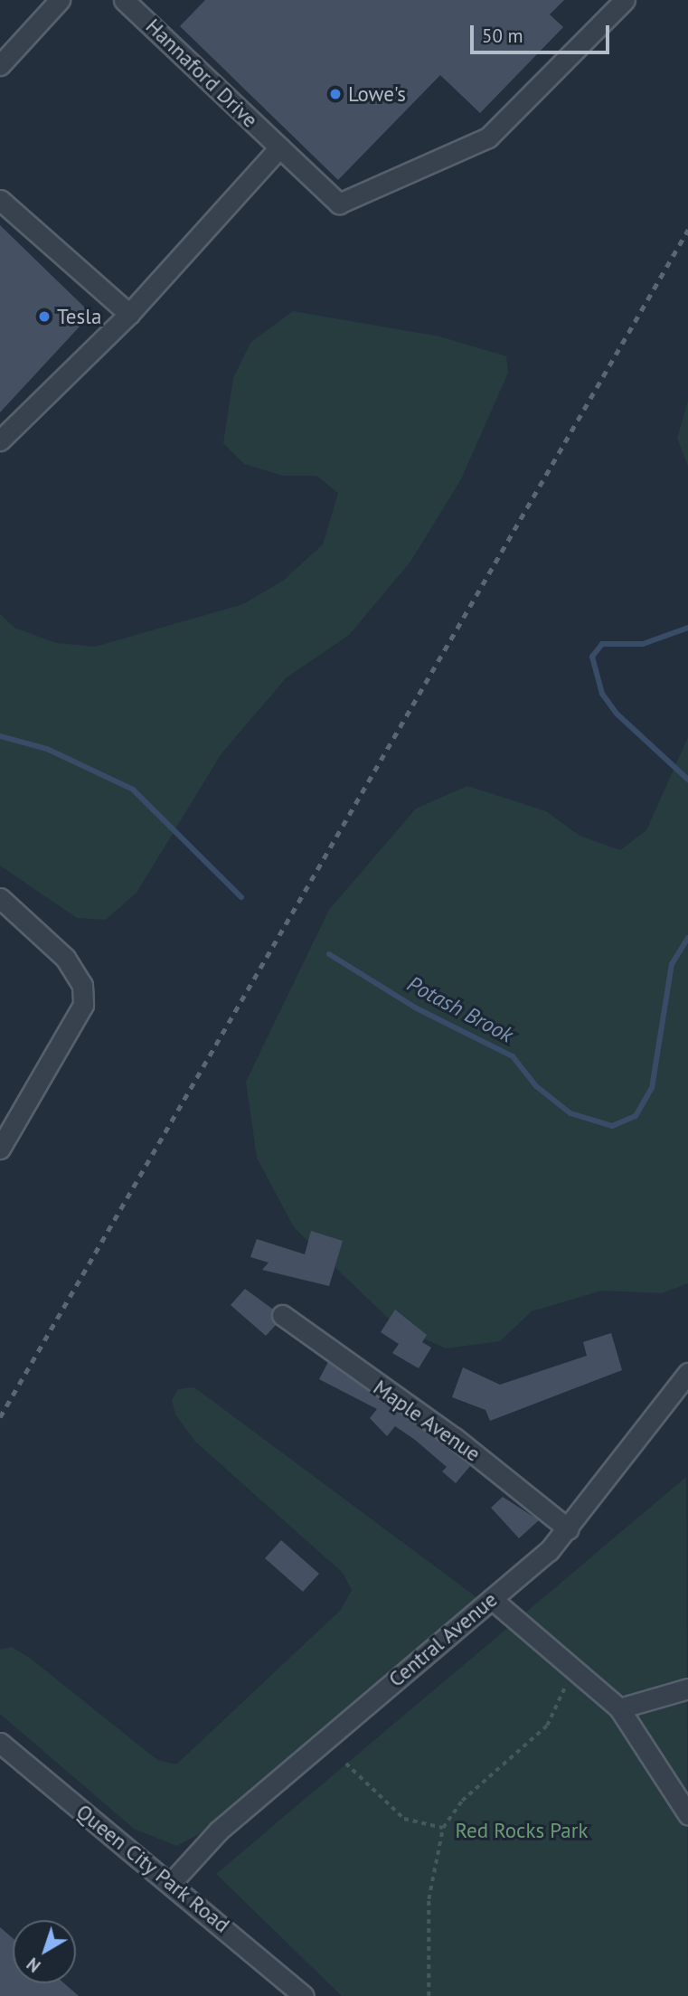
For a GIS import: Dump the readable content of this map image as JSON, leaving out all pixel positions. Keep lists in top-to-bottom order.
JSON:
{
  "streets": {
    "street": [
      "Hannaford Drive",
      "Maple Avenue",
      "Central Avenue",
      "Queen City Park Road"
    ]
  },
  "crossings": [
    ["Maple Avenue", "Central Avenue"],
    ["Central Avenue", "Queen City Park Road"]
  ],
  "water": ["Potash Brook"],
  "parks": ["Red Rocks Park"],
  "places": ["Lowe's", "Tesla"],
  "scale_bar": "50 m",
  "north": "bottom left"
}
